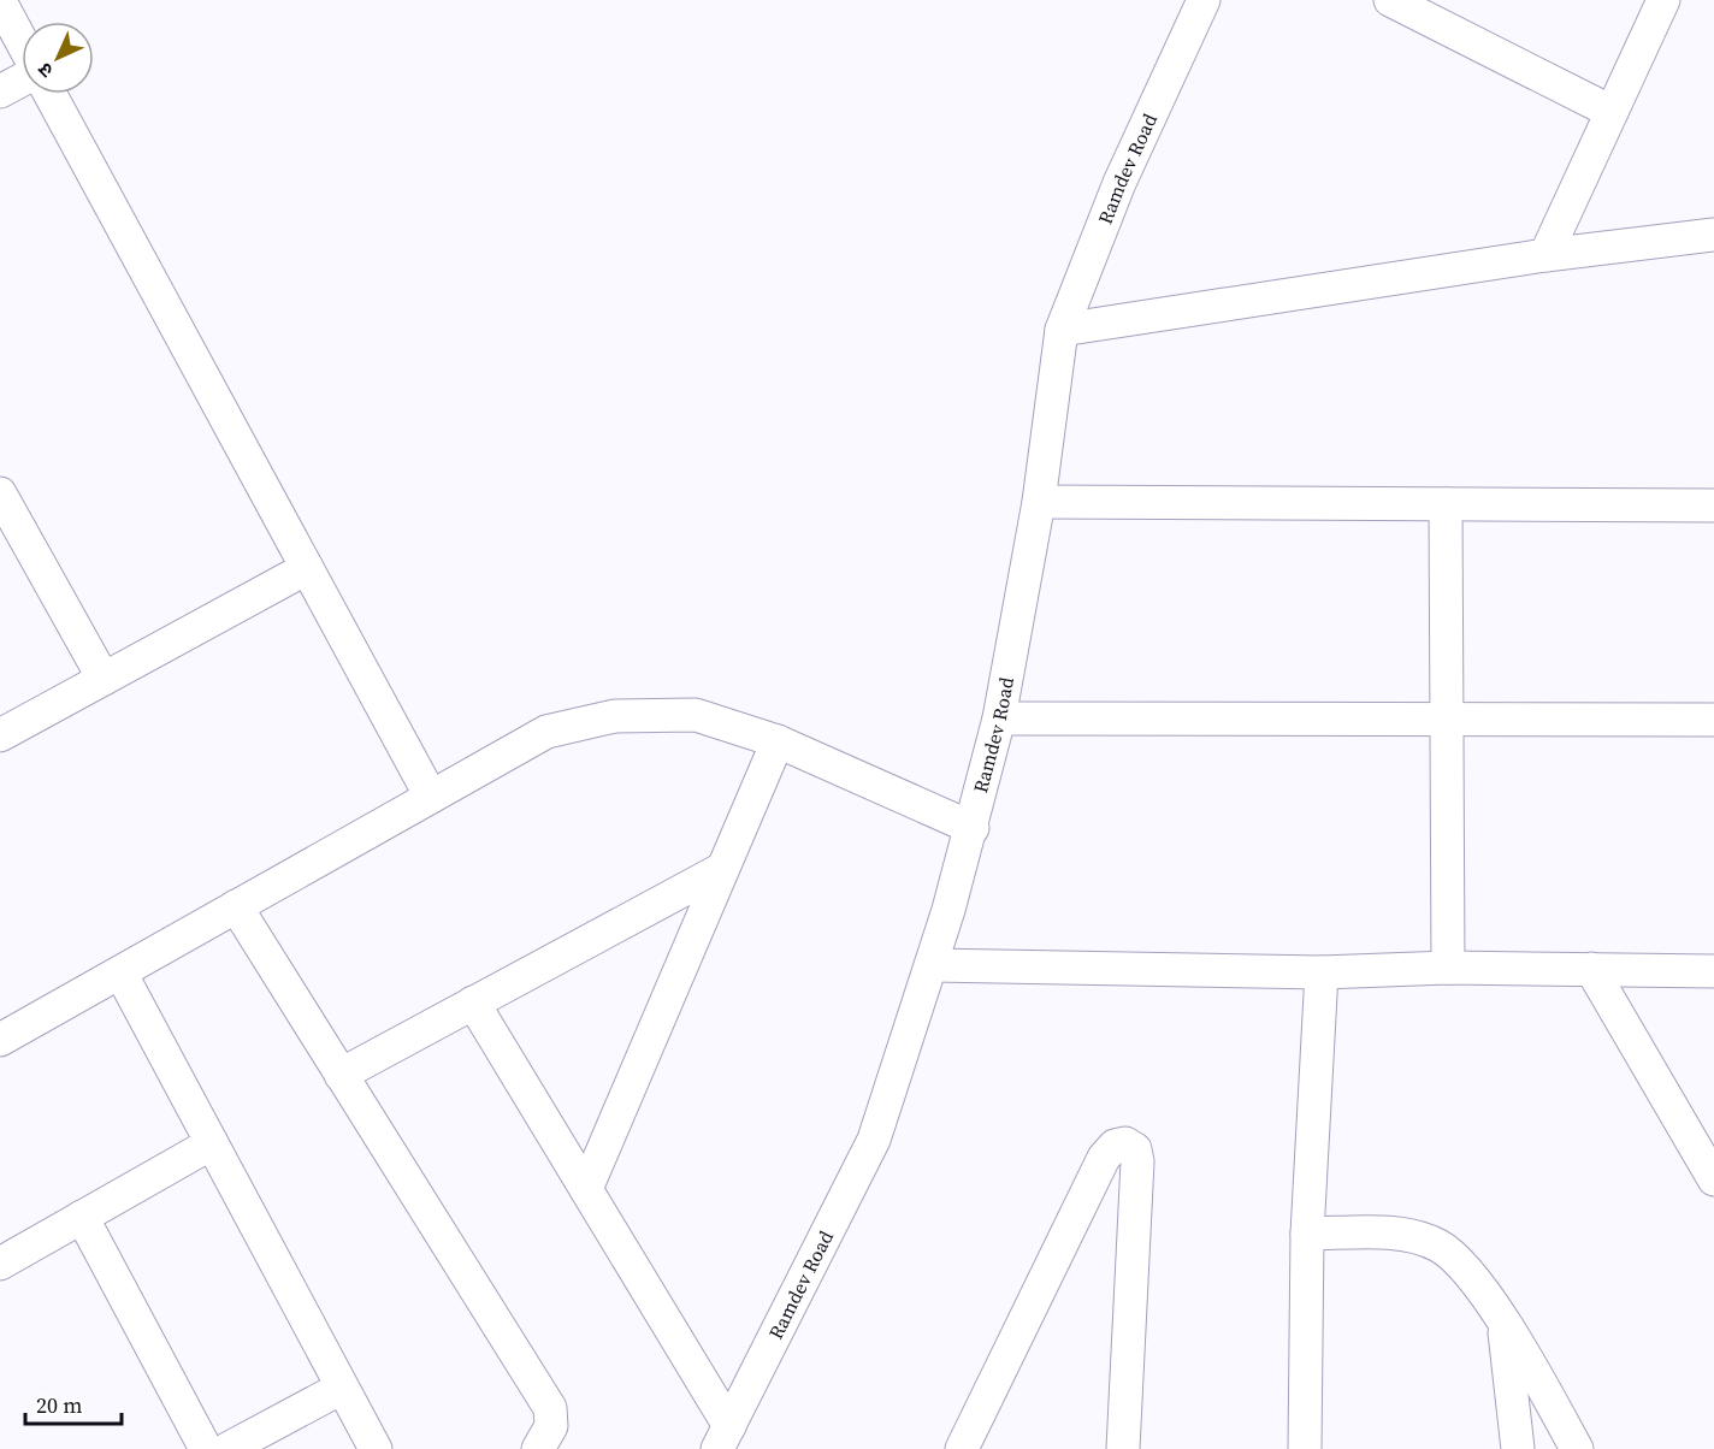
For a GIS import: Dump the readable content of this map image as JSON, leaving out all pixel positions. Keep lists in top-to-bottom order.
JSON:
{
  "streets": {
    "street": ["Ramdev Road"]
  },
  "scale_bar": "20 m",
  "north": "bottom left"
}
